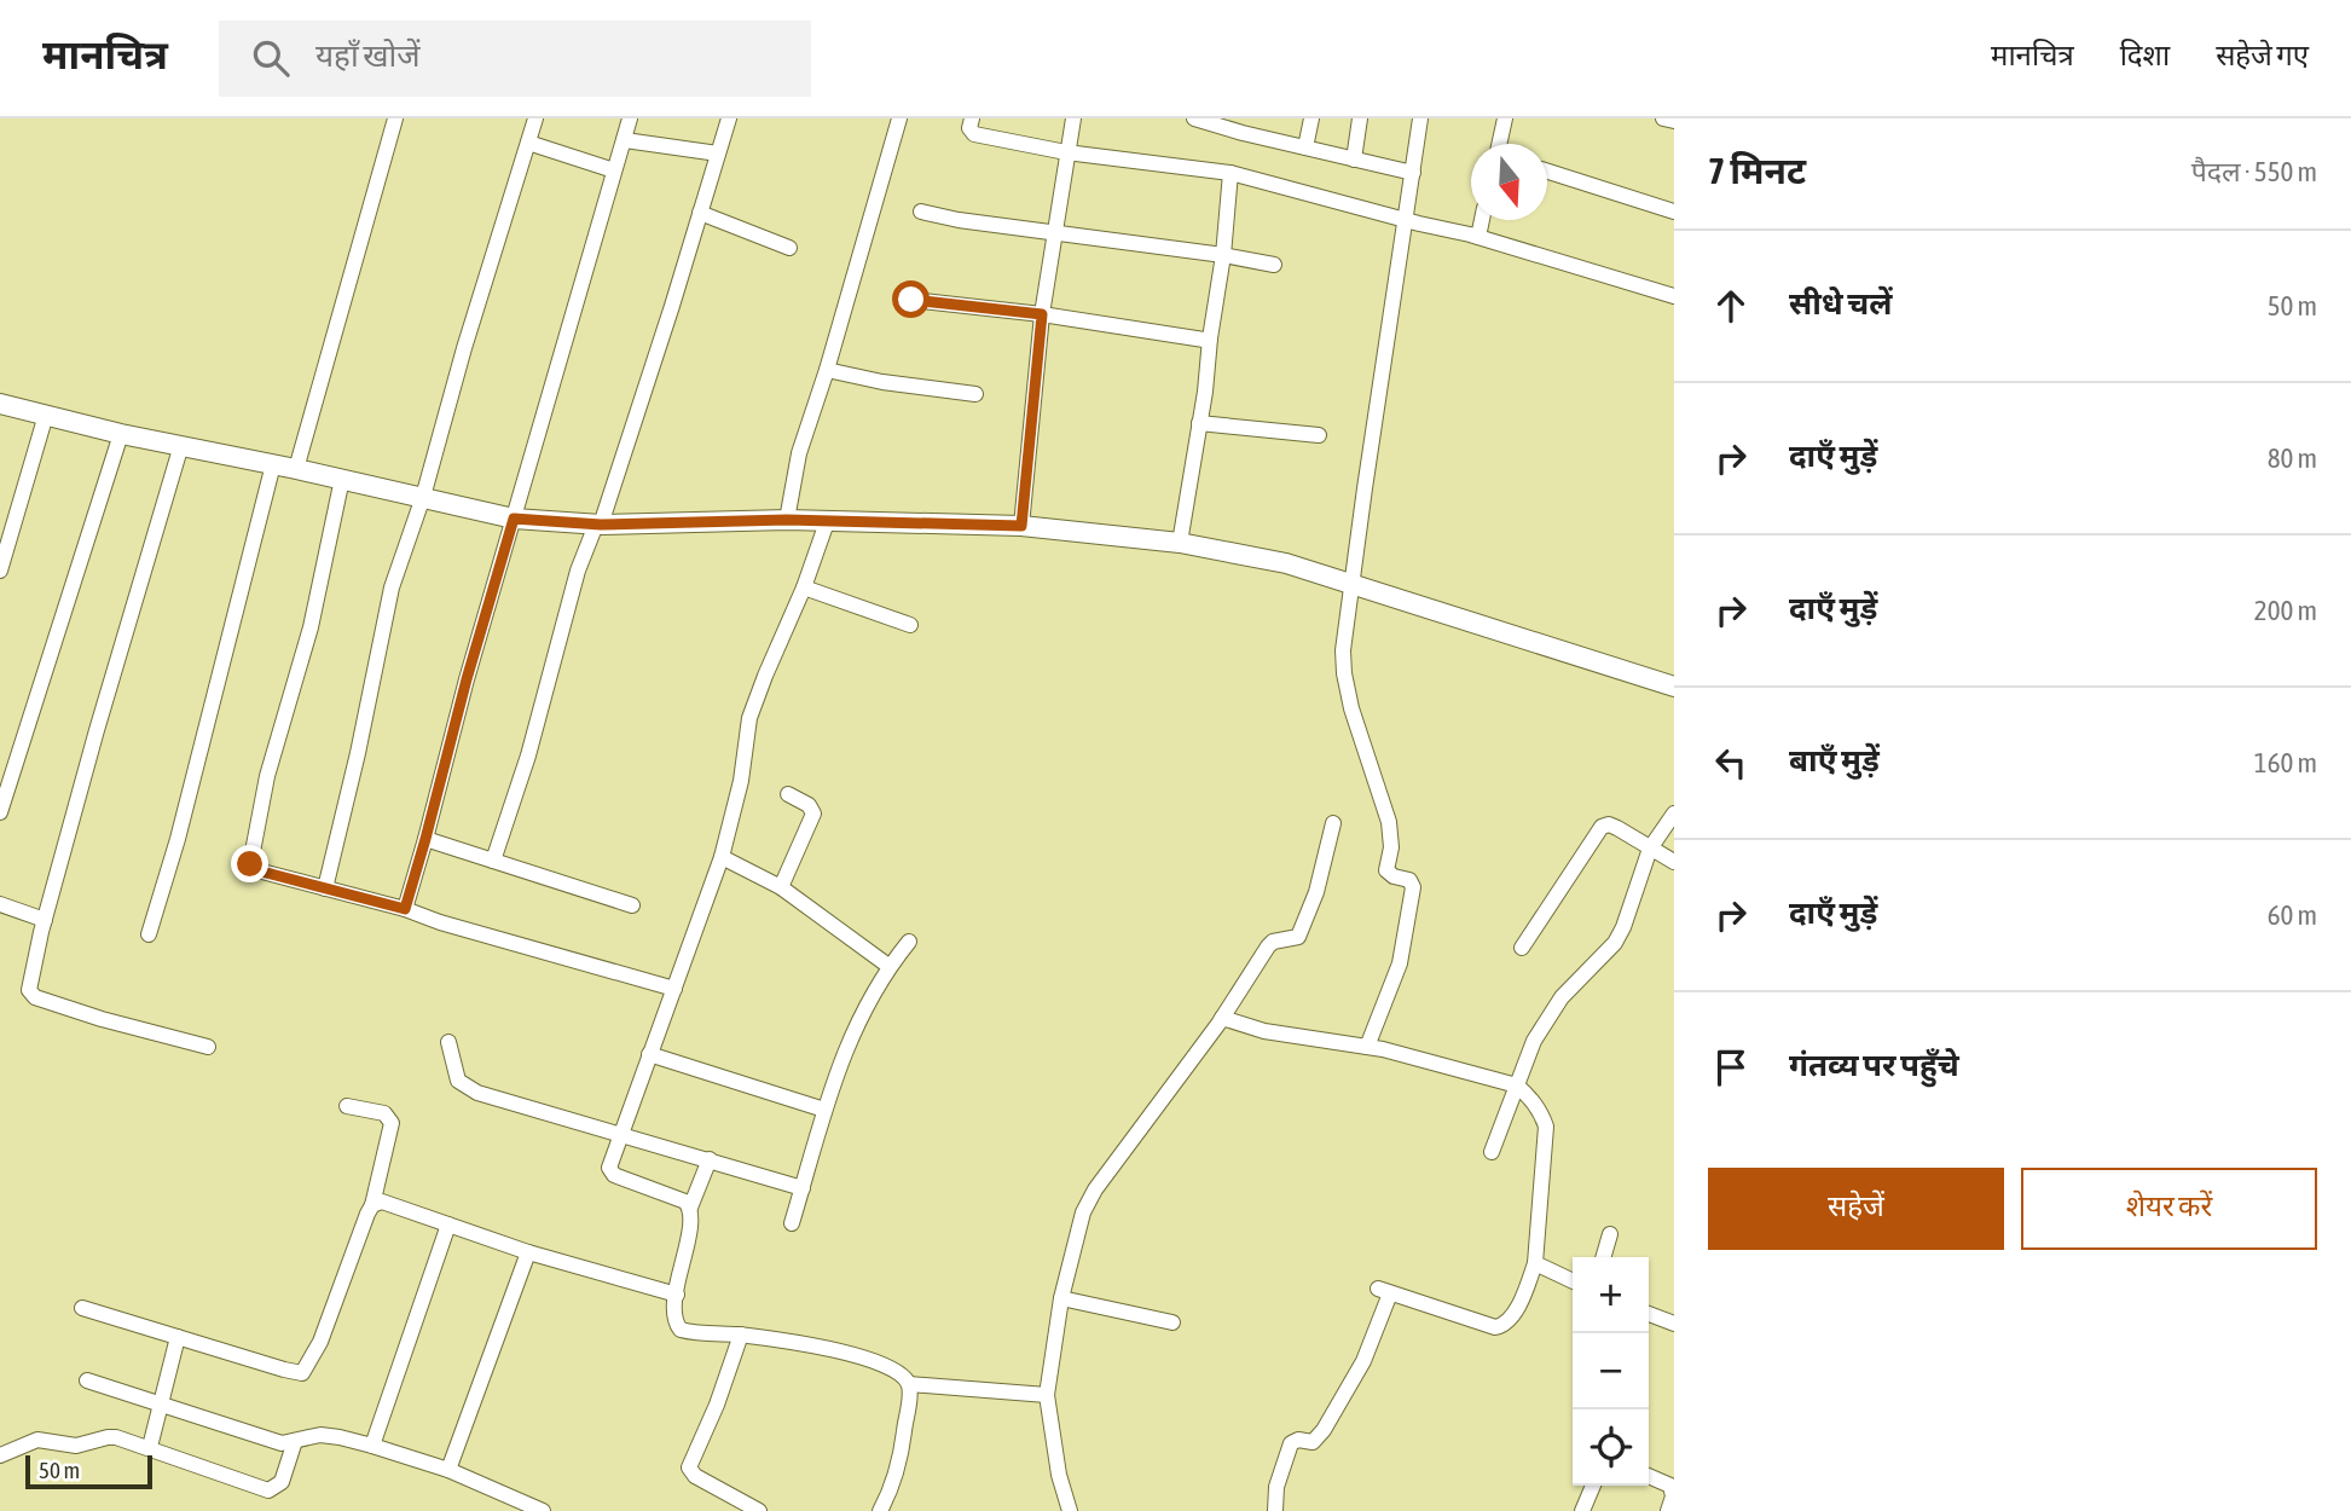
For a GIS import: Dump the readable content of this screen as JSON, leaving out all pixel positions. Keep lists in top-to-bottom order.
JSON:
{
  "scale_bar": "50 m",
  "north": "bottom",
  "page": {
    "header": "मानचित्र",
    "search": "यहाँ खोजें",
    "nav": ["मानचित्र", "दिशा", "सहेजे गए"],
    "heading": ["7 मिनट", "पैदल · 550 m"],
    "list": [
      ["सीधे चलें", "50 m"],
      ["दाएँ मुड़ें", "80 m"],
      ["दाएँ मुड़ें", "200 m"],
      ["बाएँ मुड़ें", "160 m"],
      ["दाएँ मुड़ें", "60 m"],
      "गंतव्य पर पहुँचे"
    ],
    "buttons": ["सहेजें", "शेयर करें"],
    "map_buttons": ["+", "−"],
    "scale": "50 m"
  }
}
